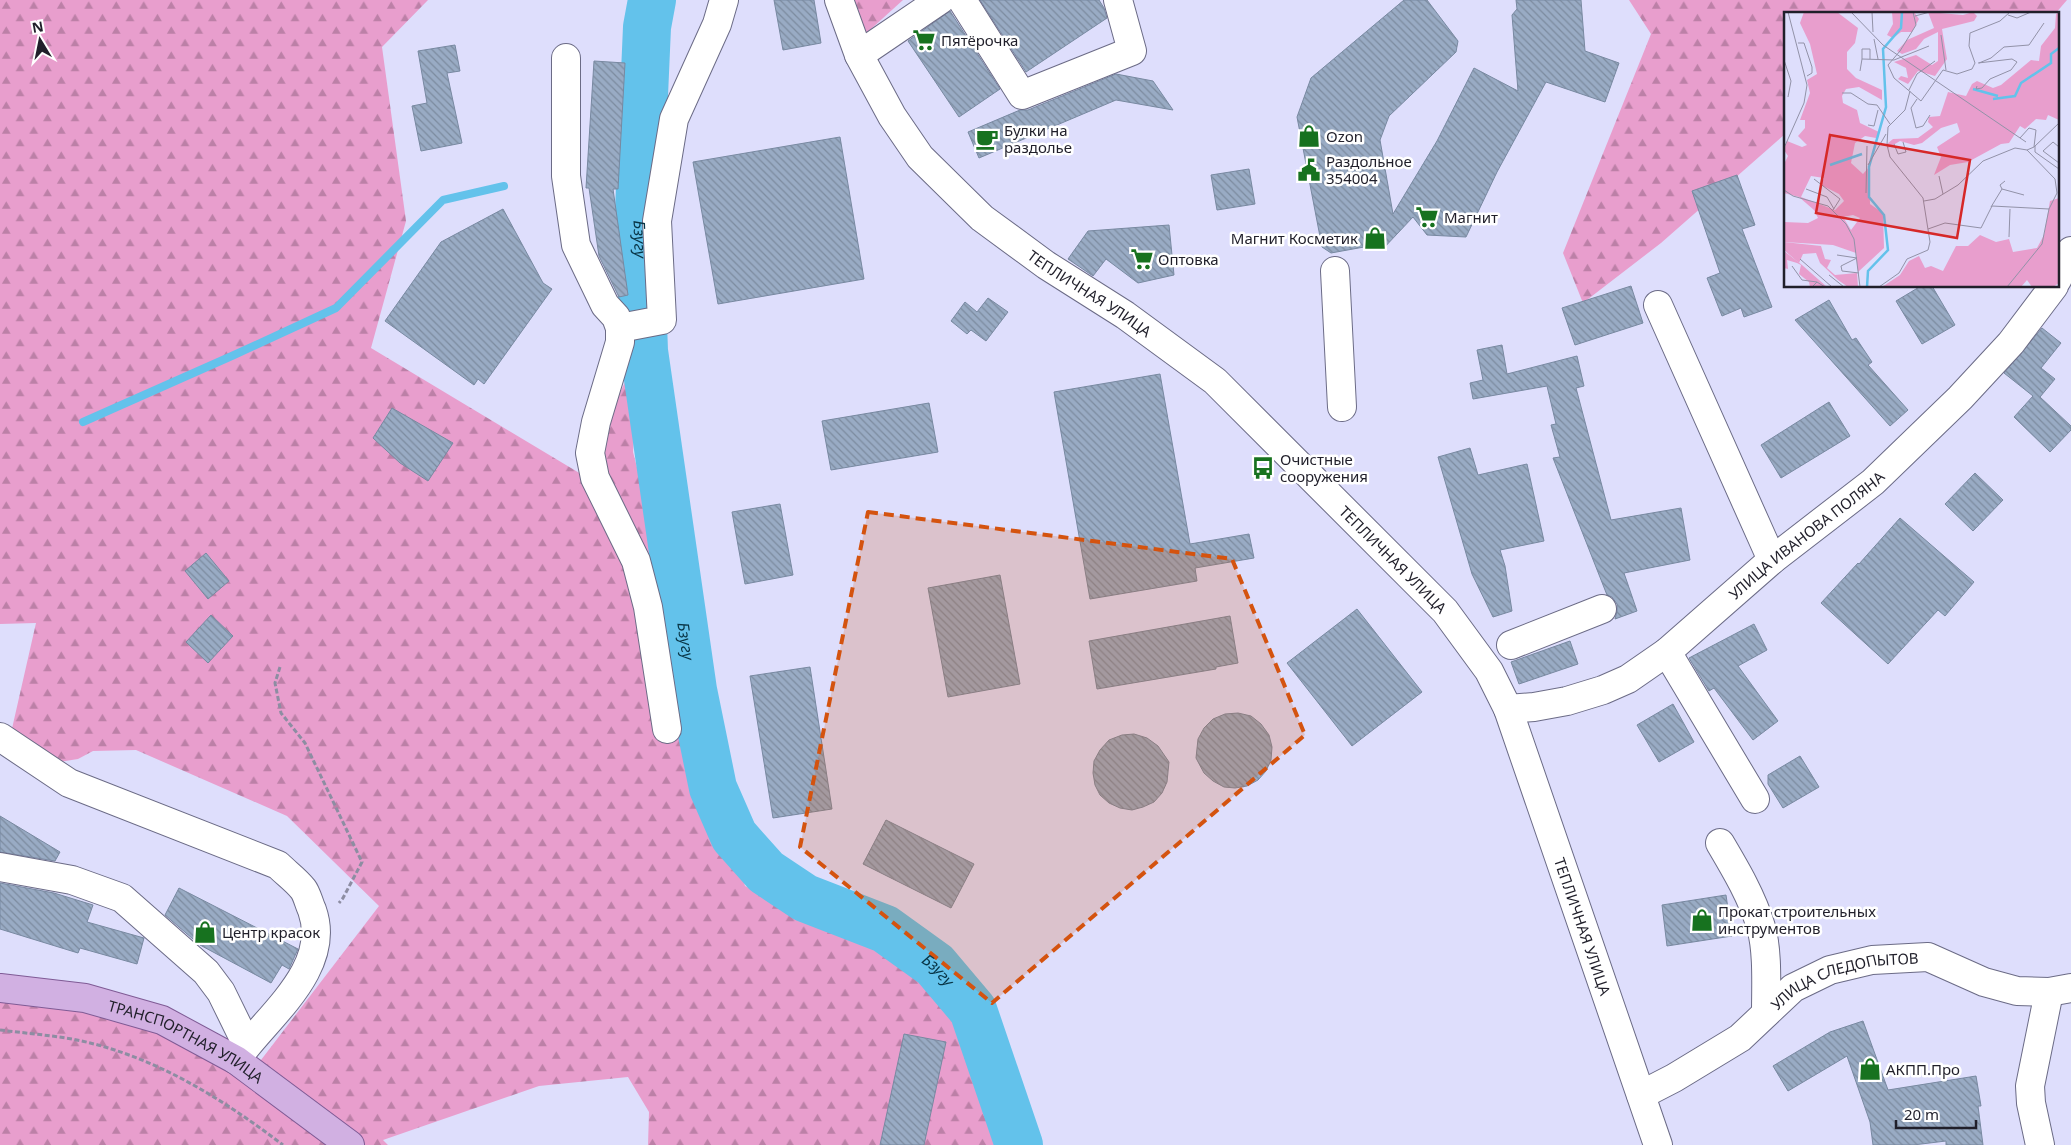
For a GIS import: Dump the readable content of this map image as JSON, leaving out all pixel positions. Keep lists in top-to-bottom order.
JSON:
{
  "streets": {
    "main road": ["ТРАНСПОРТНАЯ УЛИЦА"],
    "street": ["ТЕПЛИЧНАЯ УЛИЦА", "УЛИЦА ИВАНОВА ПОЛЯНА", "УЛИЦА СЛЕДОПЫТОВ"]
  },
  "crossings": [
    ["ТЕПЛИЧНАЯ УЛИЦА", "УЛИЦА ИВАНОВА ПОЛЯНА"],
    ["ТЕПЛИЧНАЯ УЛИЦА", "УЛИЦА СЛЕДОПЫТОВ"]
  ],
  "water": ["Бзугу"],
  "places": {
    "supermarket": ["Пятёрочка", "Магнит", "Оптовка"],
    "shop": [
      "Ozon",
      "Магнит Косметик",
      "Прокат строительных инструментов",
      "Центр красок",
      "АКПП.Про"
    ],
    "cafe": ["Булки на раздолье"],
    "public building": ["Раздольное 354004"],
    "bus stop": ["Очистные сооружения"]
  },
  "scale_bar": "20 m",
  "north": "top"
}
